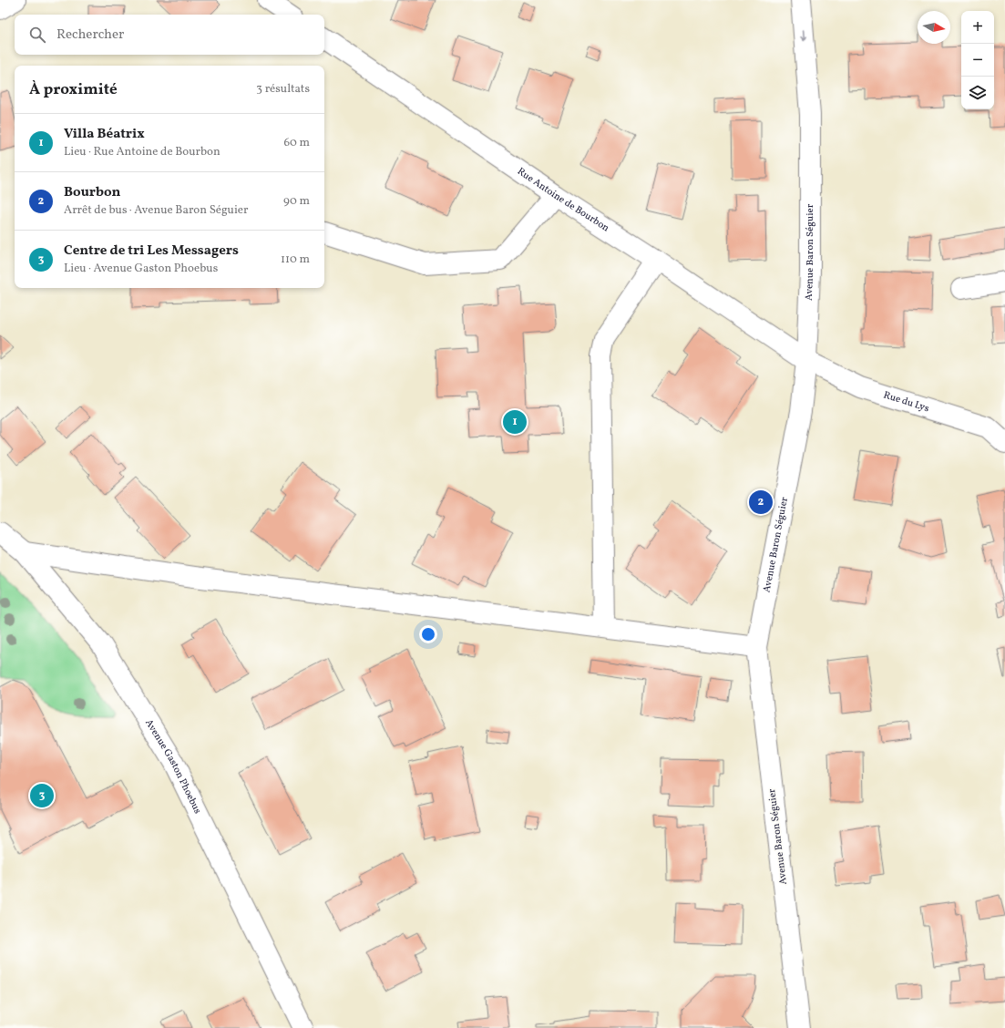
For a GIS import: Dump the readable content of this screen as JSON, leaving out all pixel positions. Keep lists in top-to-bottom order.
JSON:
{
  "streets": {
    "street": [
      "Rue Antoine de Bourbon",
      "Avenue Baron Séguier",
      "Rue du Lys",
      "Avenue Gaston Phoebus"
    ]
  },
  "crossings": [
    ["Rue Antoine de Bourbon", "Avenue Baron Séguier"],
    ["Rue Antoine de Bourbon", "Rue du Lys"],
    ["Avenue Baron Séguier", "Rue du Lys"]
  ],
  "north": "right",
  "page": {
    "map_buttons": ["+", "−"],
    "search": "Rechercher",
    "heading": ["À proximité", "3 résultats"],
    "list": [
      {
        "mark": "1",
        "name": "Villa Béatrix",
        "note": "Lieu · Rue Antoine de Bourbon",
        "value": "60 m"
      },
      {
        "mark": "2",
        "name": "Bourbon",
        "note": "Arrêt de bus · Avenue Baron Séguier",
        "value": "90 m"
      },
      {
        "mark": "3",
        "name": "Centre de tri Les Messagers",
        "note": "Lieu · Avenue Gaston Phoebus",
        "value": "110 m"
      }
    ],
    "pins": ["1", "2", "3"]
  }
}
